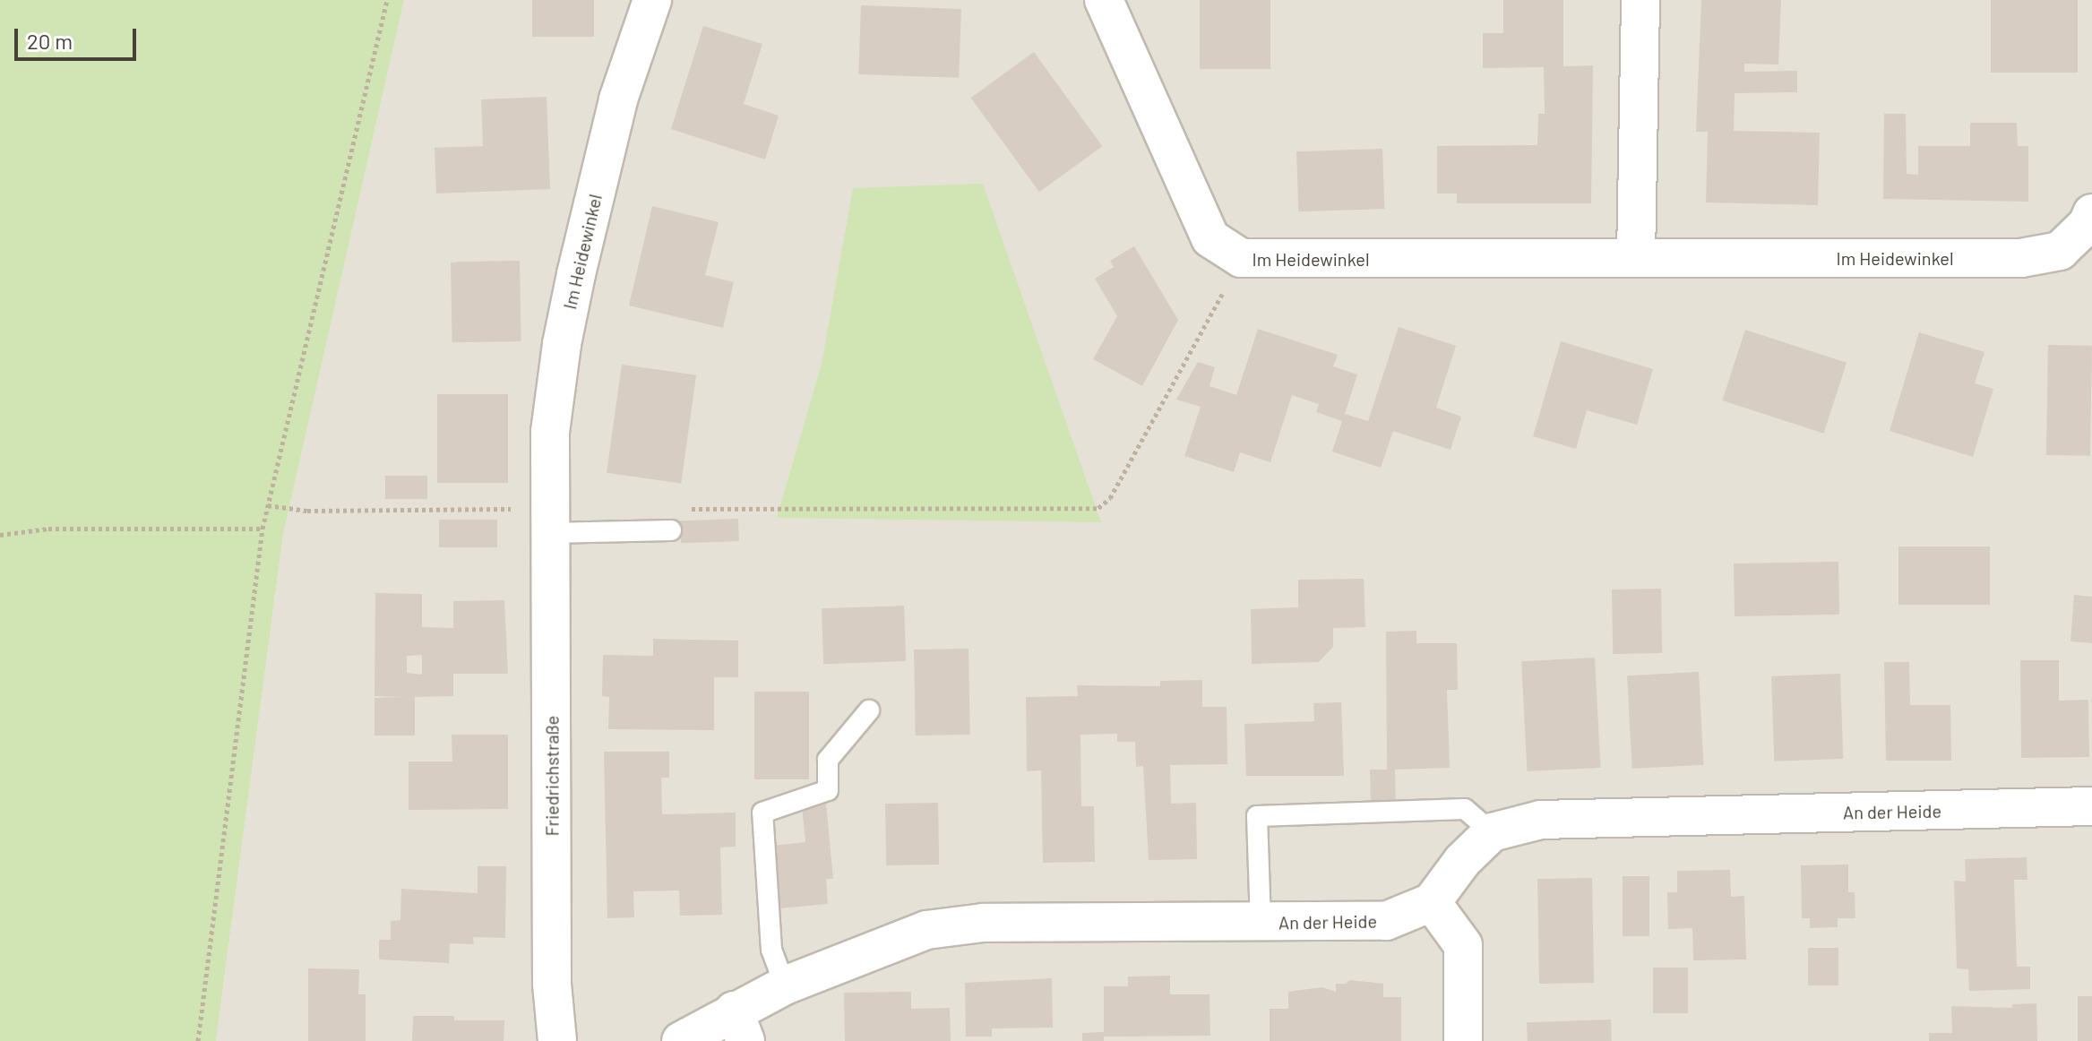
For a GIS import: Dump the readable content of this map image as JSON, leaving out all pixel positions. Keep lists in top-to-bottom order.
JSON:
{
  "streets": {
    "street": ["Im Heidewinkel", "Friedrichstraße", "An der Heide"]
  },
  "crossings": [
    ["Im Heidewinkel", "Friedrichstraße"]
  ],
  "scale_bar": "20 m"
}
